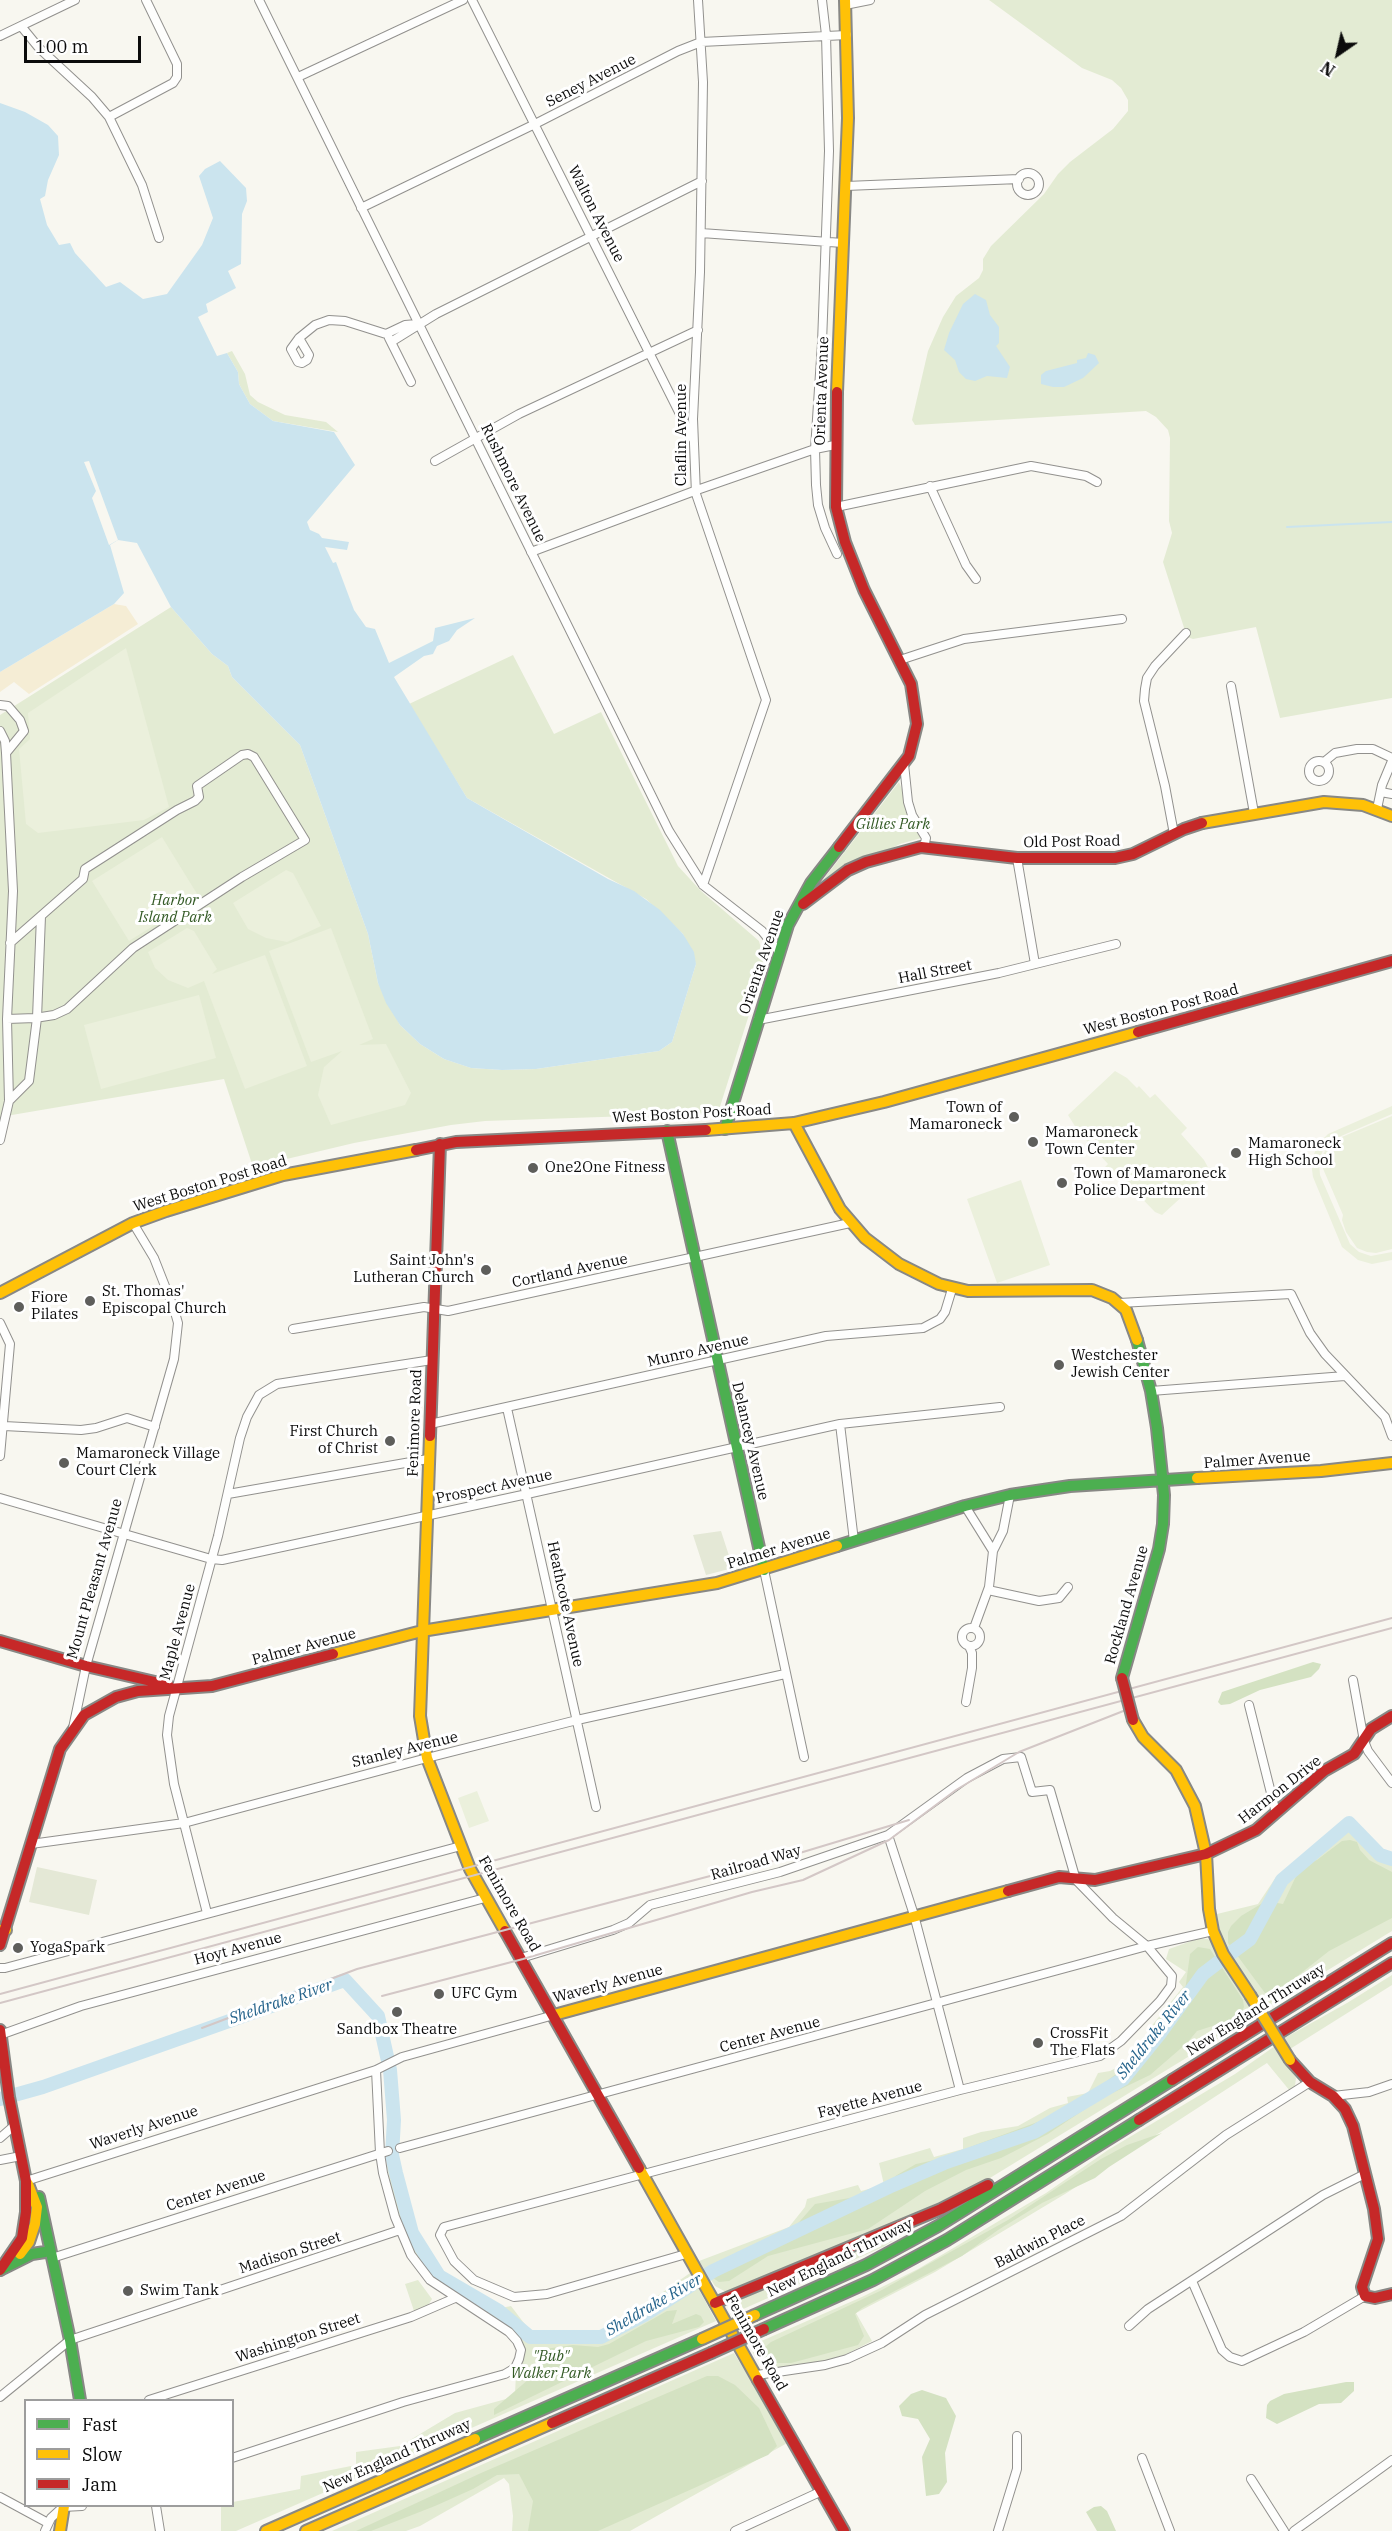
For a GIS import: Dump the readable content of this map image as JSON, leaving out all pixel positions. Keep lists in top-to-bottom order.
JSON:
{
  "streets": {
    "main road": [
      "Orienta Avenue",
      "Old Post Road",
      "West Boston Post Road",
      "Fenimore Road",
      "Delancey Avenue",
      "Palmer Avenue",
      "Mount Pleasant Avenue",
      "Rockland Avenue",
      "Harmon Drive",
      "Waverly Avenue",
      "New England Thruway"
    ],
    "street": [
      "Seney Avenue",
      "Walton Avenue",
      "Claflin Avenue",
      "Rushmore Avenue",
      "Hall Street",
      "Cortland Avenue",
      "Munro Avenue",
      "Prospect Avenue",
      "Heathcote Avenue",
      "Maple Avenue",
      "Stanley Avenue",
      "Railroad Way",
      "Hoyt Avenue",
      "Center Avenue",
      "Fayette Avenue",
      "Baldwin Place",
      "Madison Street",
      "Washington Street"
    ]
  },
  "crossings": [
    ["Seney Avenue", "Walton Avenue"],
    ["Seney Avenue", "Orienta Avenue"],
    ["Seney Avenue", "Claflin Avenue"],
    ["Seney Avenue", "Rushmore Avenue"],
    ["Walton Avenue", "Claflin Avenue"],
    ["Orienta Avenue", "Rushmore Avenue"],
    ["Orienta Avenue", "Old Post Road"],
    ["Orienta Avenue", "Hall Street"],
    ["Orienta Avenue", "West Boston Post Road"],
    ["Claflin Avenue", "Rushmore Avenue"],
    ["West Boston Post Road", "Fenimore Road"],
    ["West Boston Post Road", "Delancey Avenue"],
    ["West Boston Post Road", "Mount Pleasant Avenue"],
    ["Cortland Avenue", "Fenimore Road"],
    ["Cortland Avenue", "Delancey Avenue"],
    ["Munro Avenue", "Fenimore Road"],
    ["Munro Avenue", "Delancey Avenue"],
    ["Munro Avenue", "Heathcote Avenue"],
    ["Fenimore Road", "Palmer Avenue"],
    ["Fenimore Road", "Prospect Avenue"],
    ["Fenimore Road", "Maple Avenue"],
    ["Fenimore Road", "Stanley Avenue"],
    ["Fenimore Road", "Railroad Way"],
    ["Fenimore Road", "Hoyt Avenue"],
    ["Fenimore Road", "Waverly Avenue"],
    ["Fenimore Road", "Center Avenue"],
    ["Fenimore Road", "Fayette Avenue"],
    ["Fenimore Road", "Baldwin Place"],
    ["Delancey Avenue", "Palmer Avenue"],
    ["Delancey Avenue", "Prospect Avenue"],
    ["Delancey Avenue", "Stanley Avenue"],
    ["Palmer Avenue", "Mount Pleasant Avenue"],
    ["Palmer Avenue", "Heathcote Avenue"],
    ["Palmer Avenue", "Rockland Avenue"],
    ["Palmer Avenue", "Maple Avenue"],
    ["Prospect Avenue", "Mount Pleasant Avenue"],
    ["Prospect Avenue", "Heathcote Avenue"],
    ["Prospect Avenue", "Maple Avenue"],
    ["Mount Pleasant Avenue", "Stanley Avenue"],
    ["Heathcote Avenue", "Stanley Avenue"],
    ["Rockland Avenue", "Harmon Drive"],
    ["Rockland Avenue", "Waverly Avenue"],
    ["Rockland Avenue", "Baldwin Place"],
    ["Maple Avenue", "Stanley Avenue"],
    ["Harmon Drive", "Waverly Avenue"],
    ["Railroad Way", "Waverly Avenue"],
    ["Railroad Way", "Fayette Avenue"],
    ["Waverly Avenue", "Fayette Avenue"],
    ["Center Avenue", "Fayette Avenue"]
  ],
  "water": ["Sheldrake River"],
  "parks": ["Gillies Park", "Harbor Island Park", "\"Bub\" Walker Park"],
  "places": [
    "Town of Mamaroneck",
    "Mamaroneck Town Center",
    "Mamaroneck High School",
    "One2One Fitness",
    "Town of Mamaroneck Police Department",
    "Saint John's Lutheran Church",
    "St. Thomas' Episcopal Church",
    "Fiore Pilates",
    "Westchester Jewish Center",
    "First Church of Christ",
    "Mamaroneck Village Court Clerk",
    "YogaSpark",
    "UFC Gym",
    "Sandbox Theatre",
    "CrossFit The Flats",
    "Swim Tank"
  ],
  "legend": ["Fast", "Slow", "Jam"],
  "scale_bar": "100 m",
  "north": "bottom left"
}
